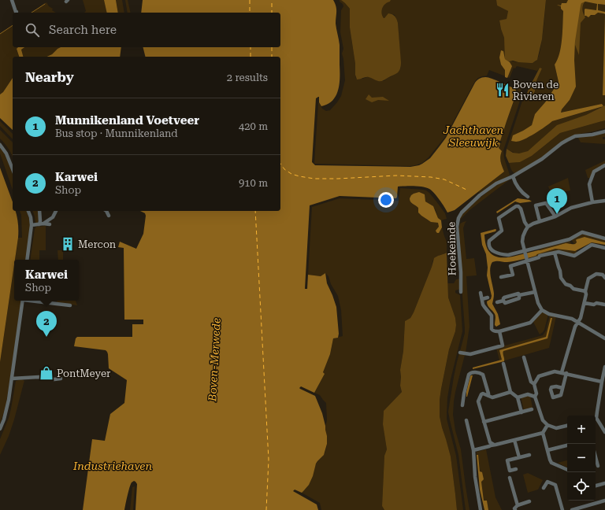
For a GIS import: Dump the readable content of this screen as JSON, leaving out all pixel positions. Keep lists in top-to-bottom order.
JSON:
{
  "streets": {
    "street": ["Hoekeinde"]
  },
  "water": ["Jachthaven Sleeuwijk", "Boven-Merwede", "Industriehaven"],
  "places": {
    "restaurant": ["Boven de Rivieren"],
    "building": ["Mercon"],
    "shop": ["PontMeyer"]
  },
  "page": {
    "search": "Search here",
    "heading": ["Nearby", "2 results"],
    "list": [
      {
        "mark": "1",
        "name": "Munnikenland Voetveer",
        "note": "Bus stop · Munnikenland",
        "value": "420 m"
      },
      {
        "mark": "2",
        "name": "Karwei",
        "note": "Shop",
        "value": "910 m"
      }
    ],
    "pins": ["1", "2"],
    "popup": ["Karwei", "Shop"],
    "map_buttons": ["+", "−"]
  }
}
